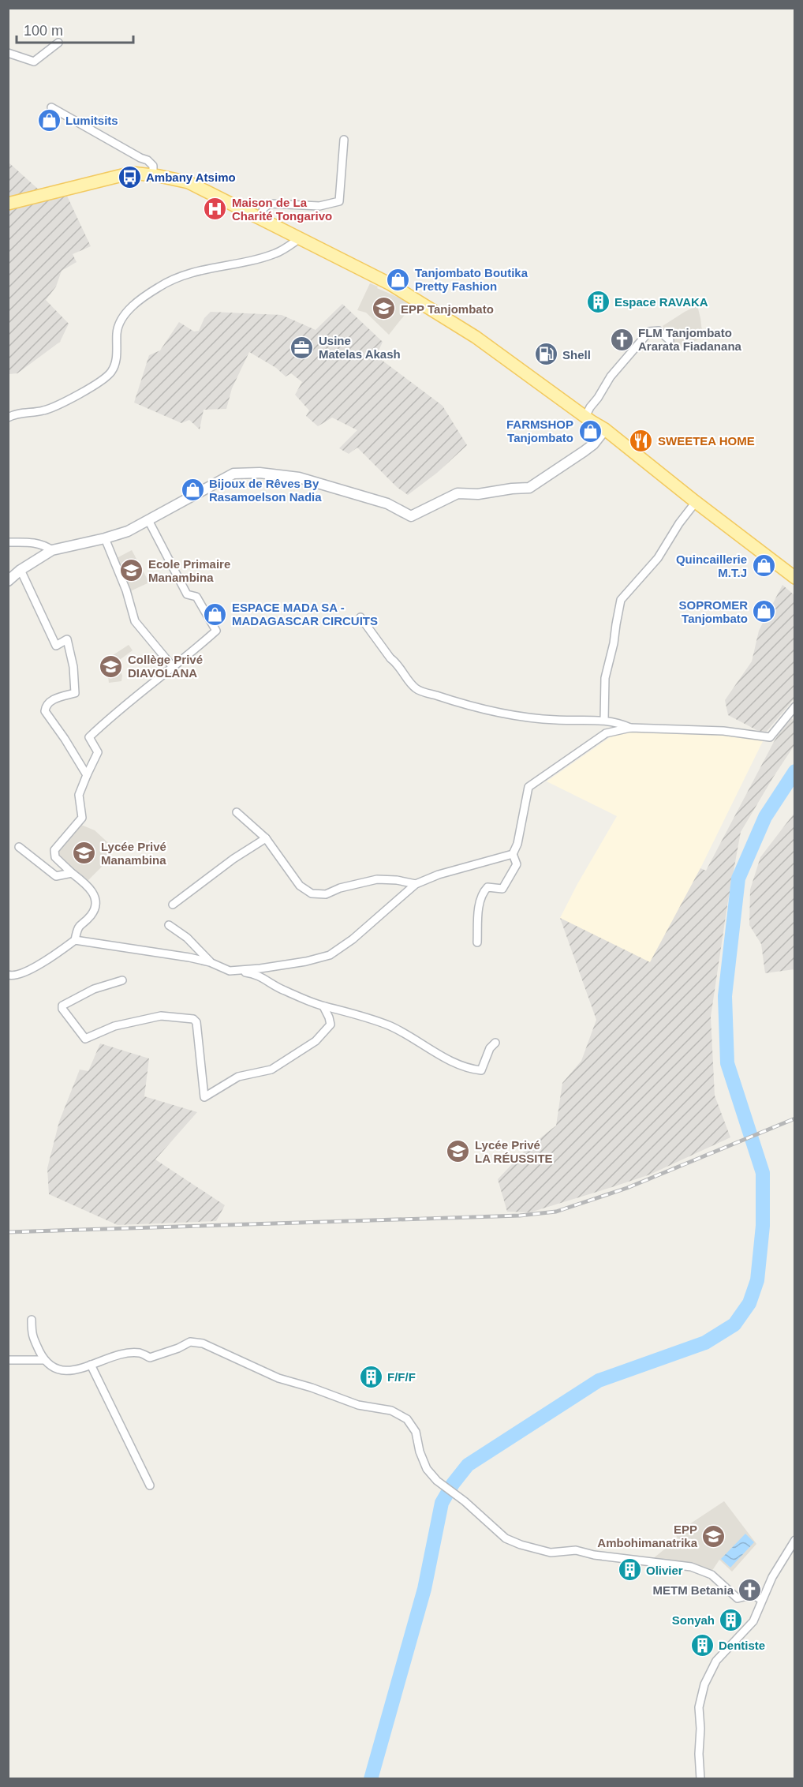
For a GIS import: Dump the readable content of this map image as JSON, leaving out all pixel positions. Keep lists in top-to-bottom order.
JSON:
{
  "places": {
    "shop": [
      "Lumitsits",
      "Tanjombato Boutika Pretty Fashion",
      "FARMSHOP Tanjombato",
      "Bijoux de Rêves By Rasamoelson Nadia",
      "Quincaillerie M.T.J",
      "SOPROMER Tanjombato",
      "ESPACE MADA SA - MADAGASCAR CIRCUITS"
    ],
    "bus stop": ["Ambany Atsimo"],
    "hospital": ["Maison de La Charité Tongarivo"],
    "building": [
      "Espace RAVAKA",
      "F/F/F",
      "Olivier",
      "Sonyah",
      "Dentiste"
    ],
    "school or university": [
      "EPP Tanjombato",
      "Ecole Primaire Manambina",
      "Collège Privé DIAVOLANA",
      "Lycée Privé Manambina",
      "Lycée Privé LA RÉUSSITE",
      "EPP Ambohimanatrika"
    ],
    "church": ["FLM Tanjombato Ararata Fiadanana", "METM Betania"],
    "office": ["Usine Matelas Akash"],
    "fuel station": ["Shell"],
    "restaurant": ["SWEETEA HOME"]
  },
  "scale_bar": "100 m"
}
